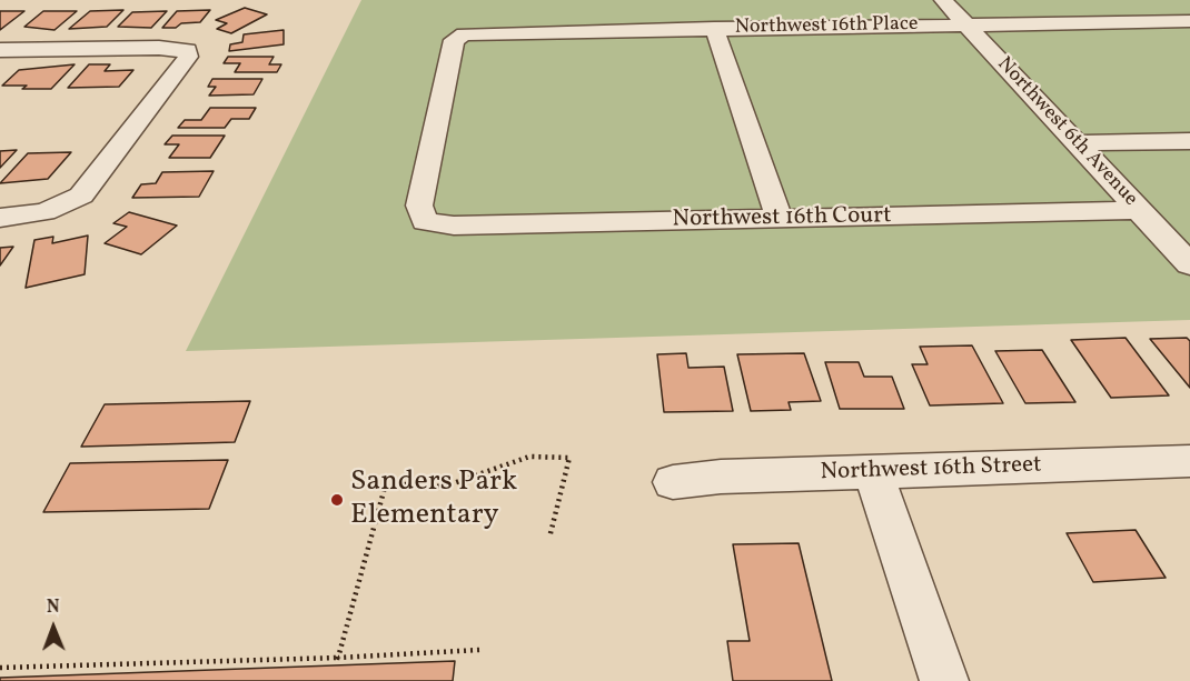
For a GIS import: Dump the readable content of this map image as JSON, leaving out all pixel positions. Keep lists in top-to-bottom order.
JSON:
{
  "streets": {
    "street": [
      "Northwest 16th Place",
      "Northwest 6th Avenue",
      "Northwest 16th Court",
      "Northwest 16th Street"
    ]
  },
  "crossings": [
    ["Northwest 16th Place", "Northwest 6th Avenue"],
    ["Northwest 16th Place", "Northwest 16th Court"],
    ["Northwest 6th Avenue", "Northwest 16th Court"]
  ],
  "places": ["Sanders Park Elementary"],
  "north": "top"
}
